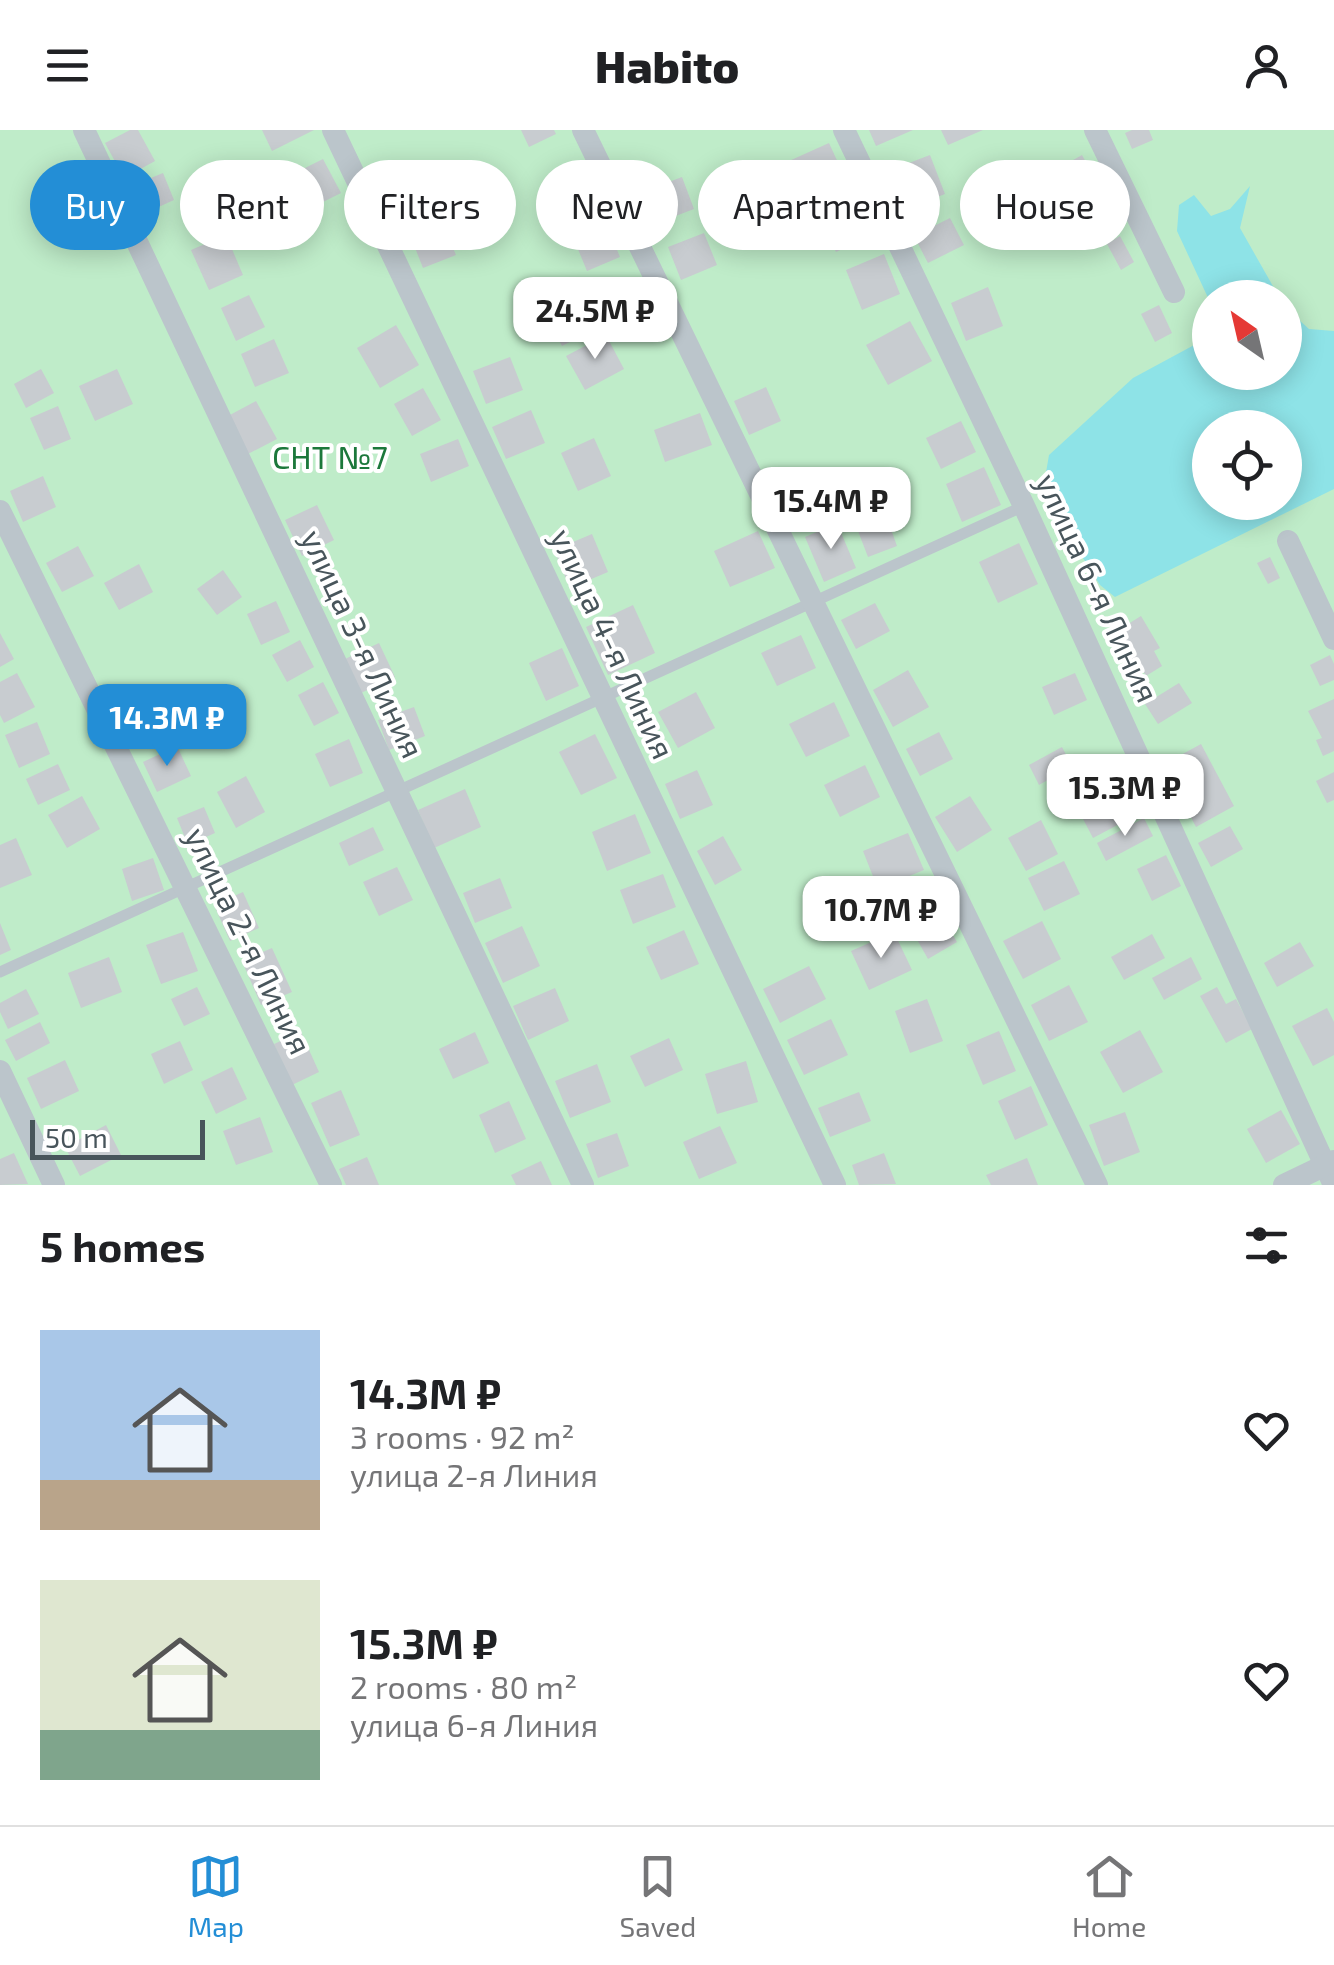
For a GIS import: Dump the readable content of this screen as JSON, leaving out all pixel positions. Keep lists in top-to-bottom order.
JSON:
{
  "streets": {
    "street": [
      "улица 6-я Линия",
      "улица 3-я Линия",
      "улица 4-я Линия",
      "улица 2-я Линия"
    ]
  },
  "parks": ["СНТ №7"],
  "scale_bar": "50 m",
  "north": "top left",
  "page": {
    "header": "Habito",
    "chip": [
      "Buy",
      "Rent",
      "Filters",
      "New",
      "Apartment",
      "House"
    ],
    "price": [
      "24.5M ₽",
      "15.4M ₽",
      "14.3M ₽",
      "15.3M ₽",
      "10.7M ₽"
    ],
    "scale": "50 m",
    "heading": "5 homes",
    "list": [
      {
        "name": "14.3M ₽",
        "note": "3 rooms · 92 m² · улица 2-я Линия"
      },
      {
        "name": "15.3M ₽",
        "note": "2 rooms · 80 m² · улица 6-я Линия"
      }
    ],
    "tabs": ["Map", "Saved", "Home"]
  }
}
